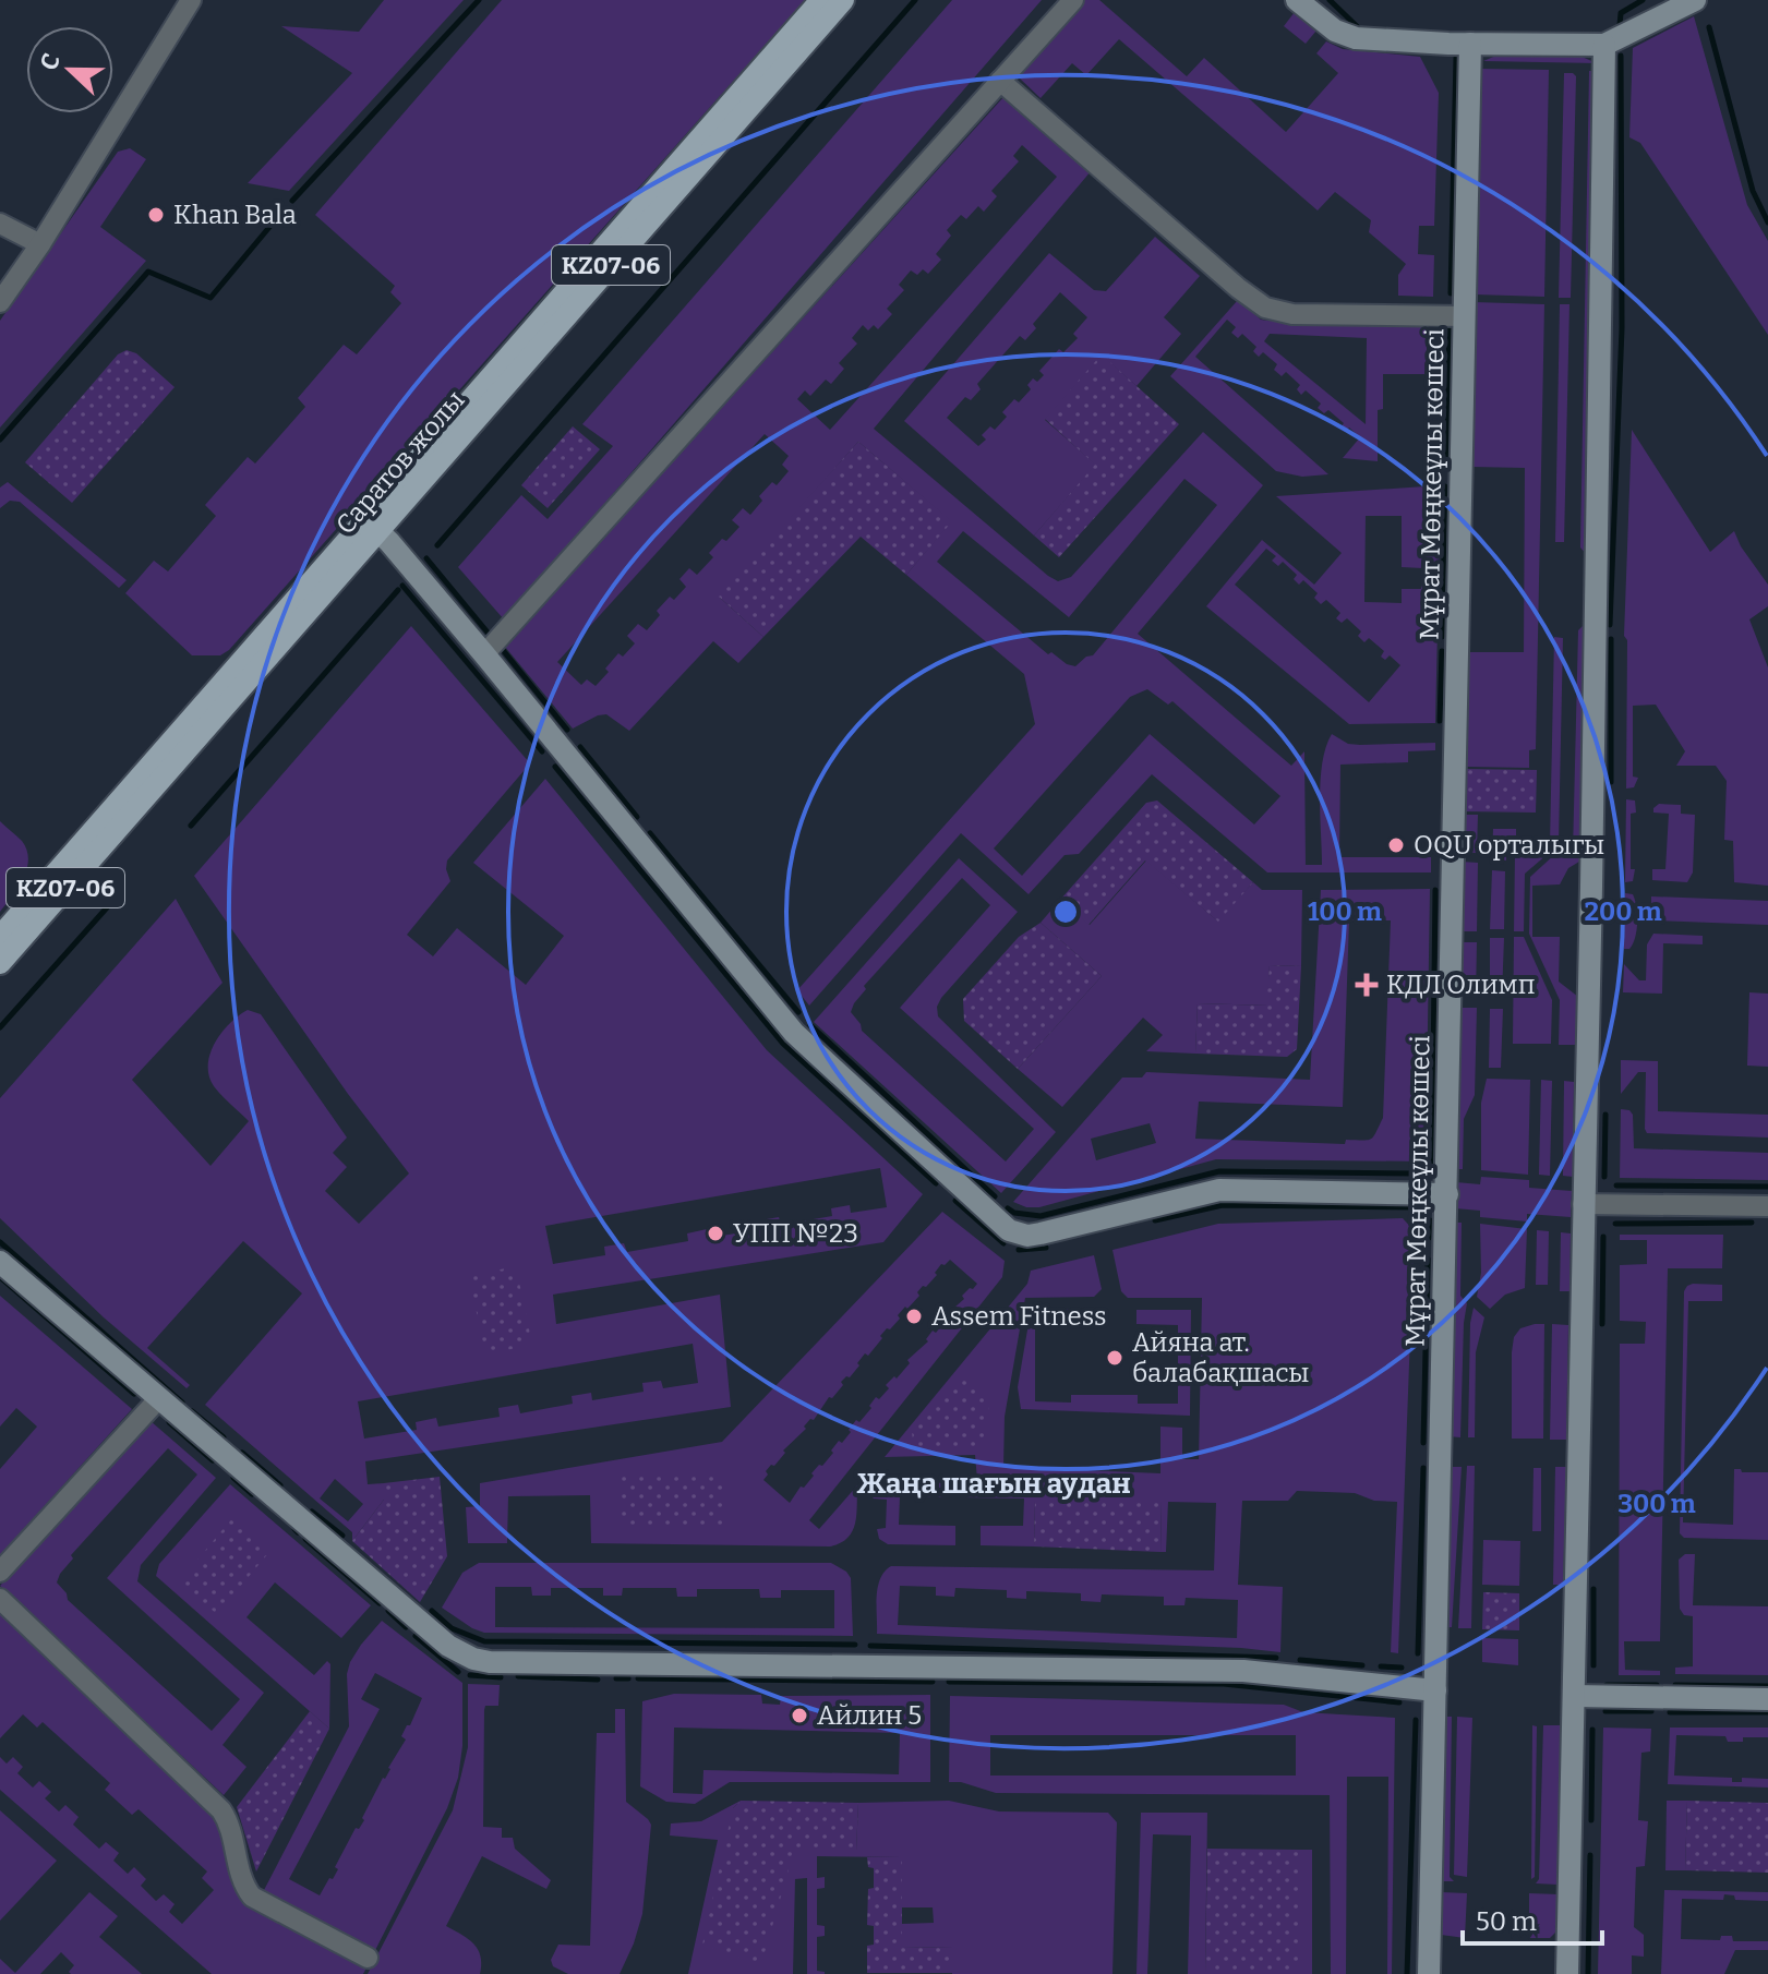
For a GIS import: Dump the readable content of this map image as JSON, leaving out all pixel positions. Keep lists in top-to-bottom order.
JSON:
{
  "streets": {
    "main road": ["KZ07-06", "Саратов жолы", "Мұрат Мөңкеұлы көшесі"]
  },
  "districts": ["Жаңа шағын аудан"],
  "places": {
    "other": [
      "Khan Bala",
      "OQU орталыгы",
      "УПП №23",
      "Assem Fitness",
      "Айяна ат. балабақшасы",
      "Айлин 5"
    ],
    "health": ["КДЛ Олимп"]
  },
  "scale_bar": "50 m",
  "north": "left",
  "rings": ["100 m", "200 m", "300 m"]
}
